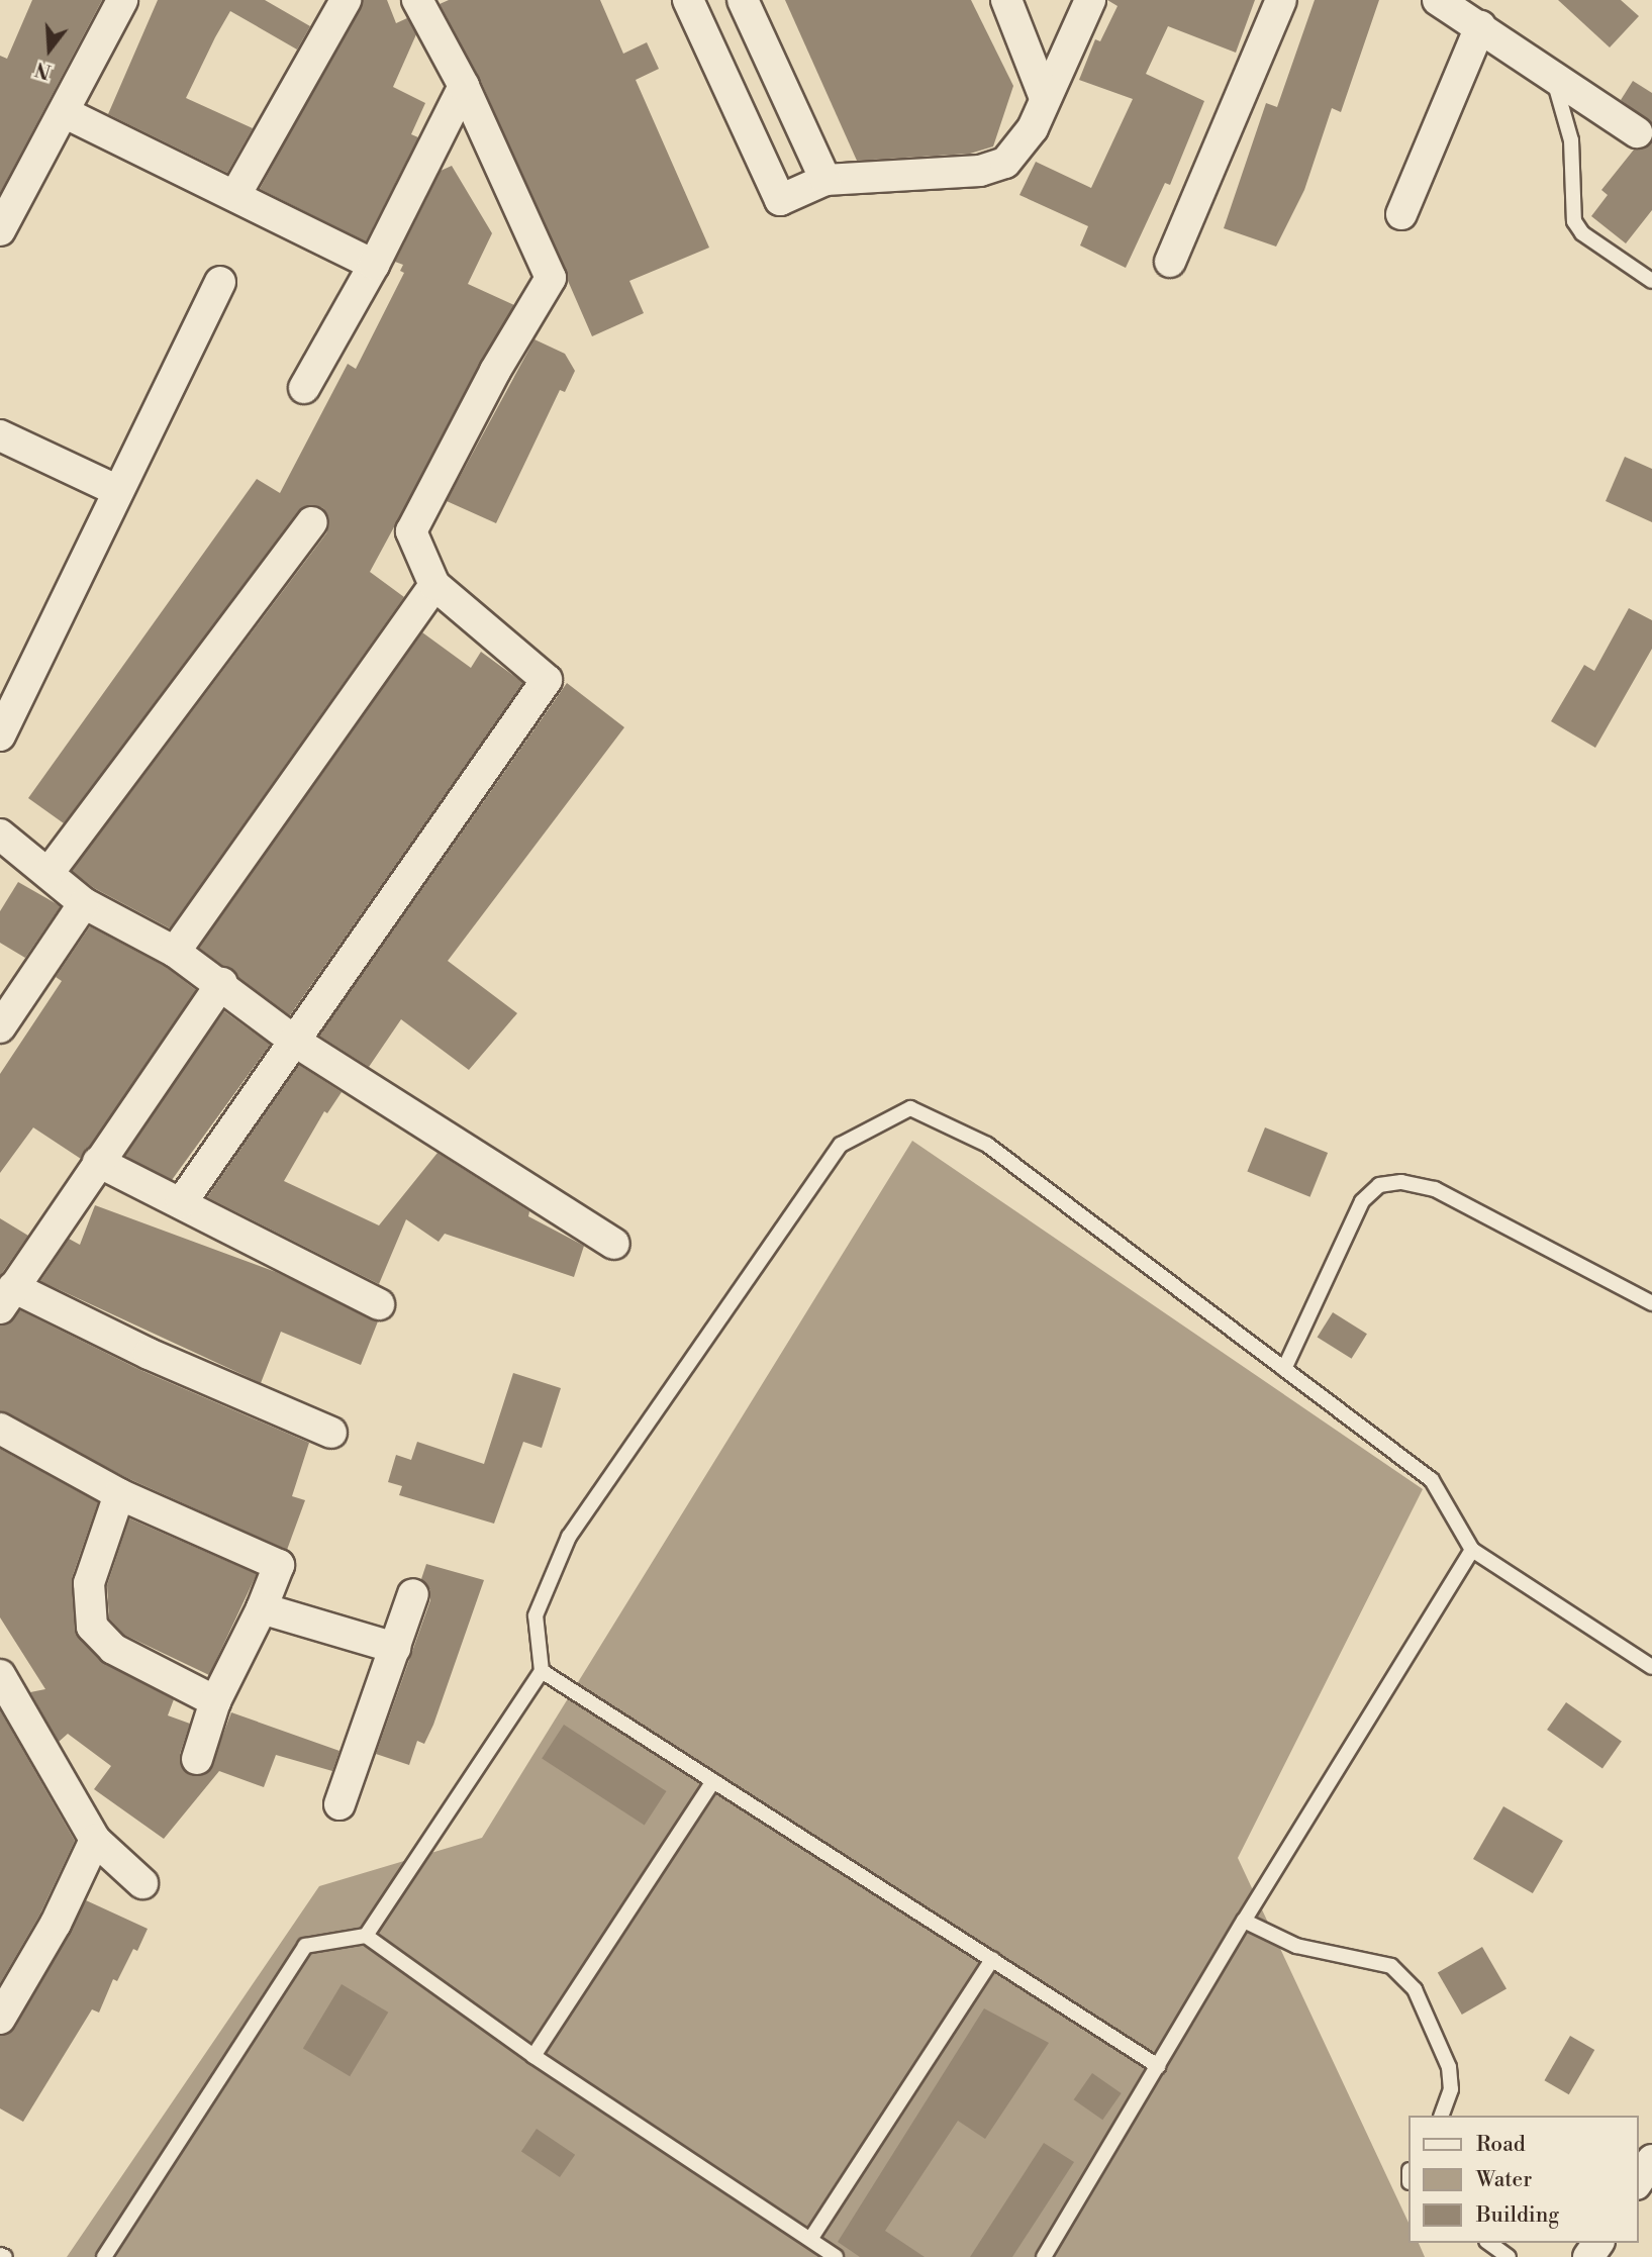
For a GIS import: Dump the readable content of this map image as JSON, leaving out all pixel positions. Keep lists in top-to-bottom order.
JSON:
{
  "legend": ["Road", "Water", "Building"],
  "north": "bottom"
}
